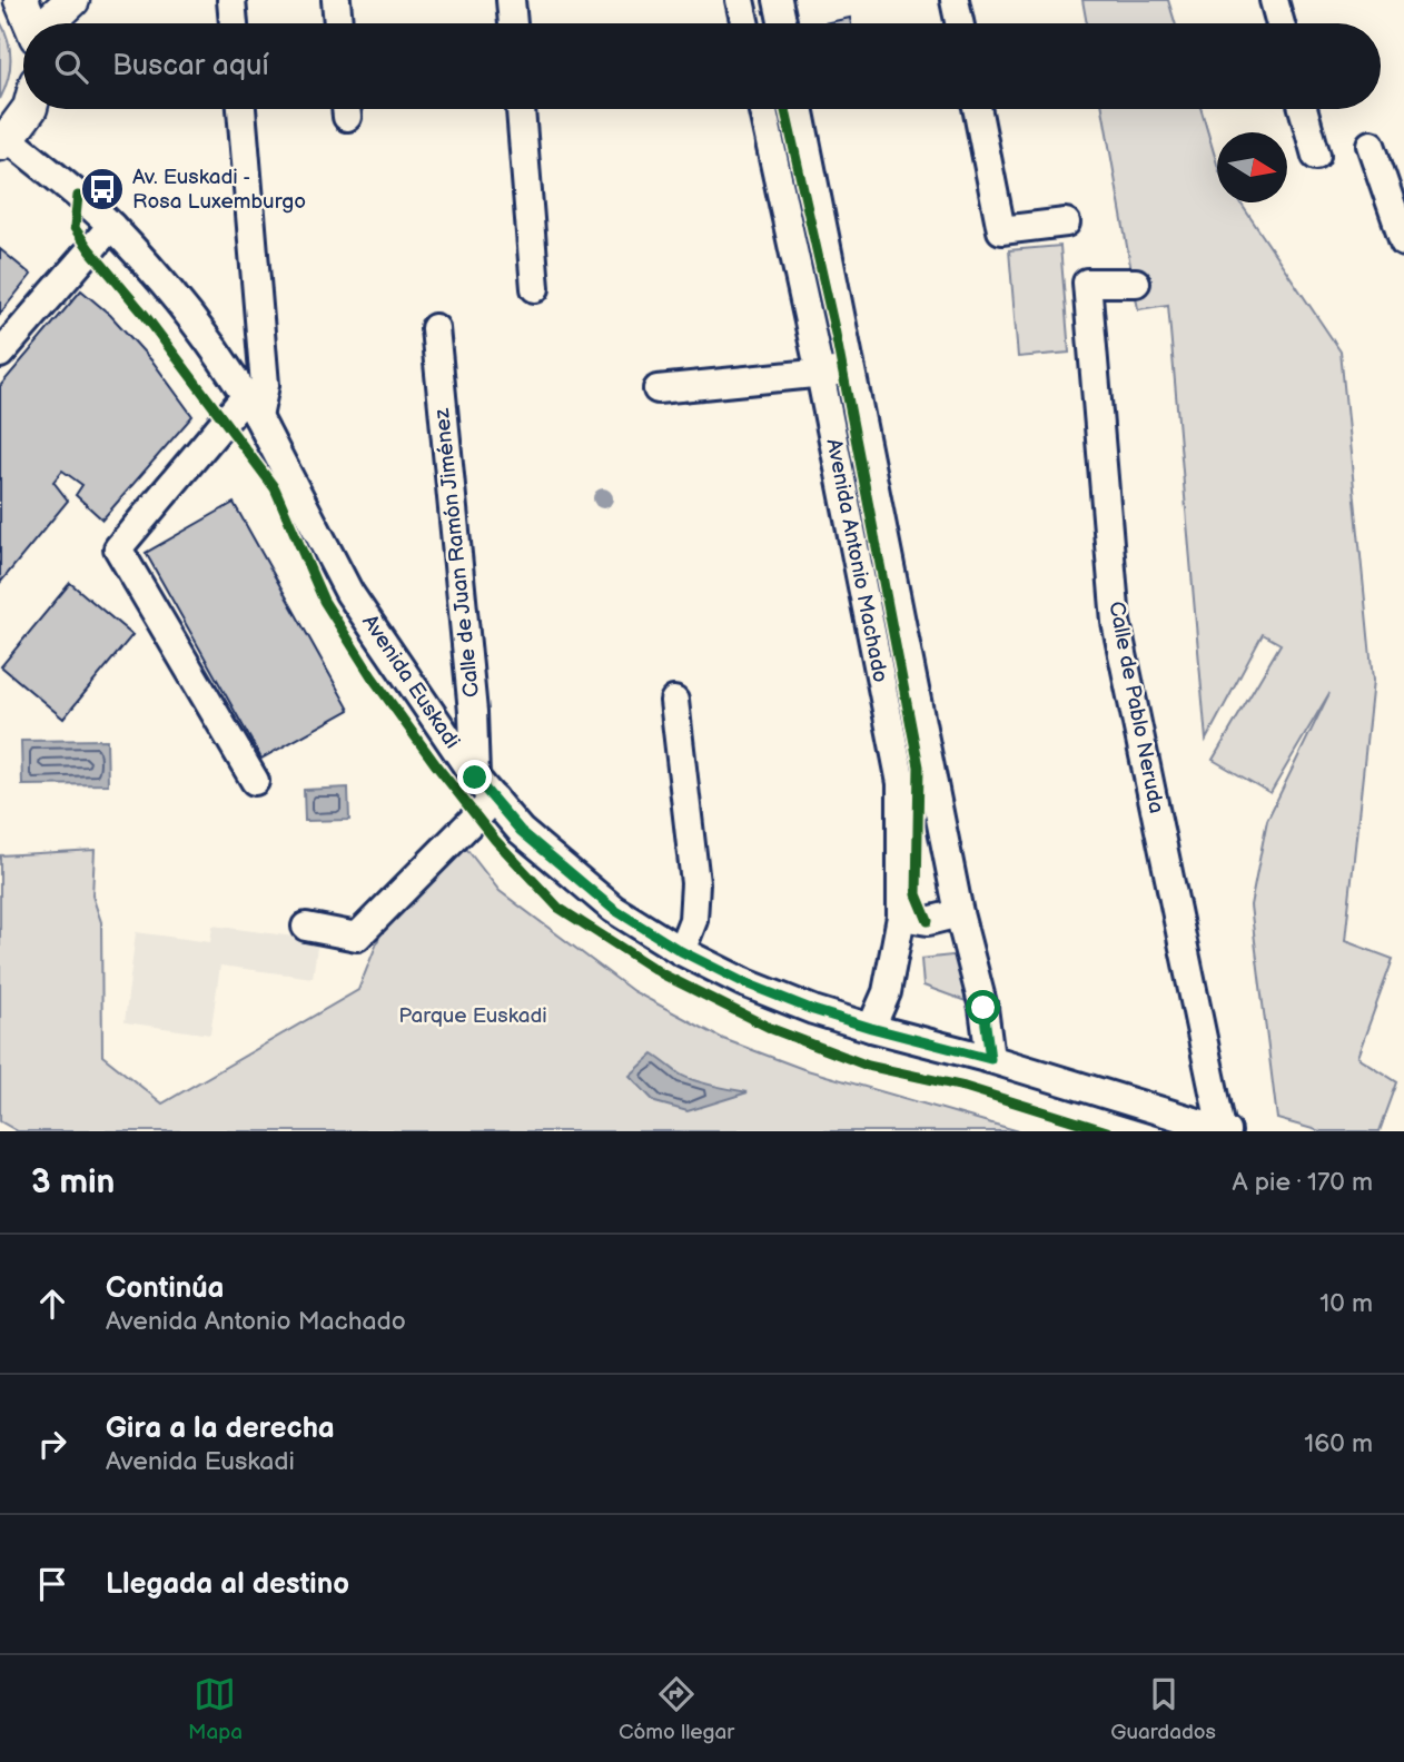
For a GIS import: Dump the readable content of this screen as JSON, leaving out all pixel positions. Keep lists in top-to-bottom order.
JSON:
{
  "streets": {
    "street": [
      "Calle de Juan Ramón Jiménez",
      "Avenida Antonio Machado",
      "Avenida Euskadi",
      "Calle de Pablo Neruda"
    ]
  },
  "crossings": [
    ["Calle de Juan Ramón Jiménez", "Avenida Euskadi"],
    ["Avenida Antonio Machado", "Avenida Euskadi"],
    ["Avenida Euskadi", "Calle de Pablo Neruda"]
  ],
  "parks": ["Parque Euskadi"],
  "places": {
    "bus stop": ["Av. Euskadi - Rosa Luxemburgo"]
  },
  "north": "right",
  "page": {
    "search": "Buscar aquí",
    "heading": ["3 min", "A pie · 170 m"],
    "list": [
      ["Continúa", "Avenida Antonio Machado", "10 m"],
      ["Gira a la derecha", "Avenida Euskadi", "160 m"],
      "Llegada al destino"
    ],
    "nav": ["Mapa", "Cómo llegar", "Guardados"]
  }
}
